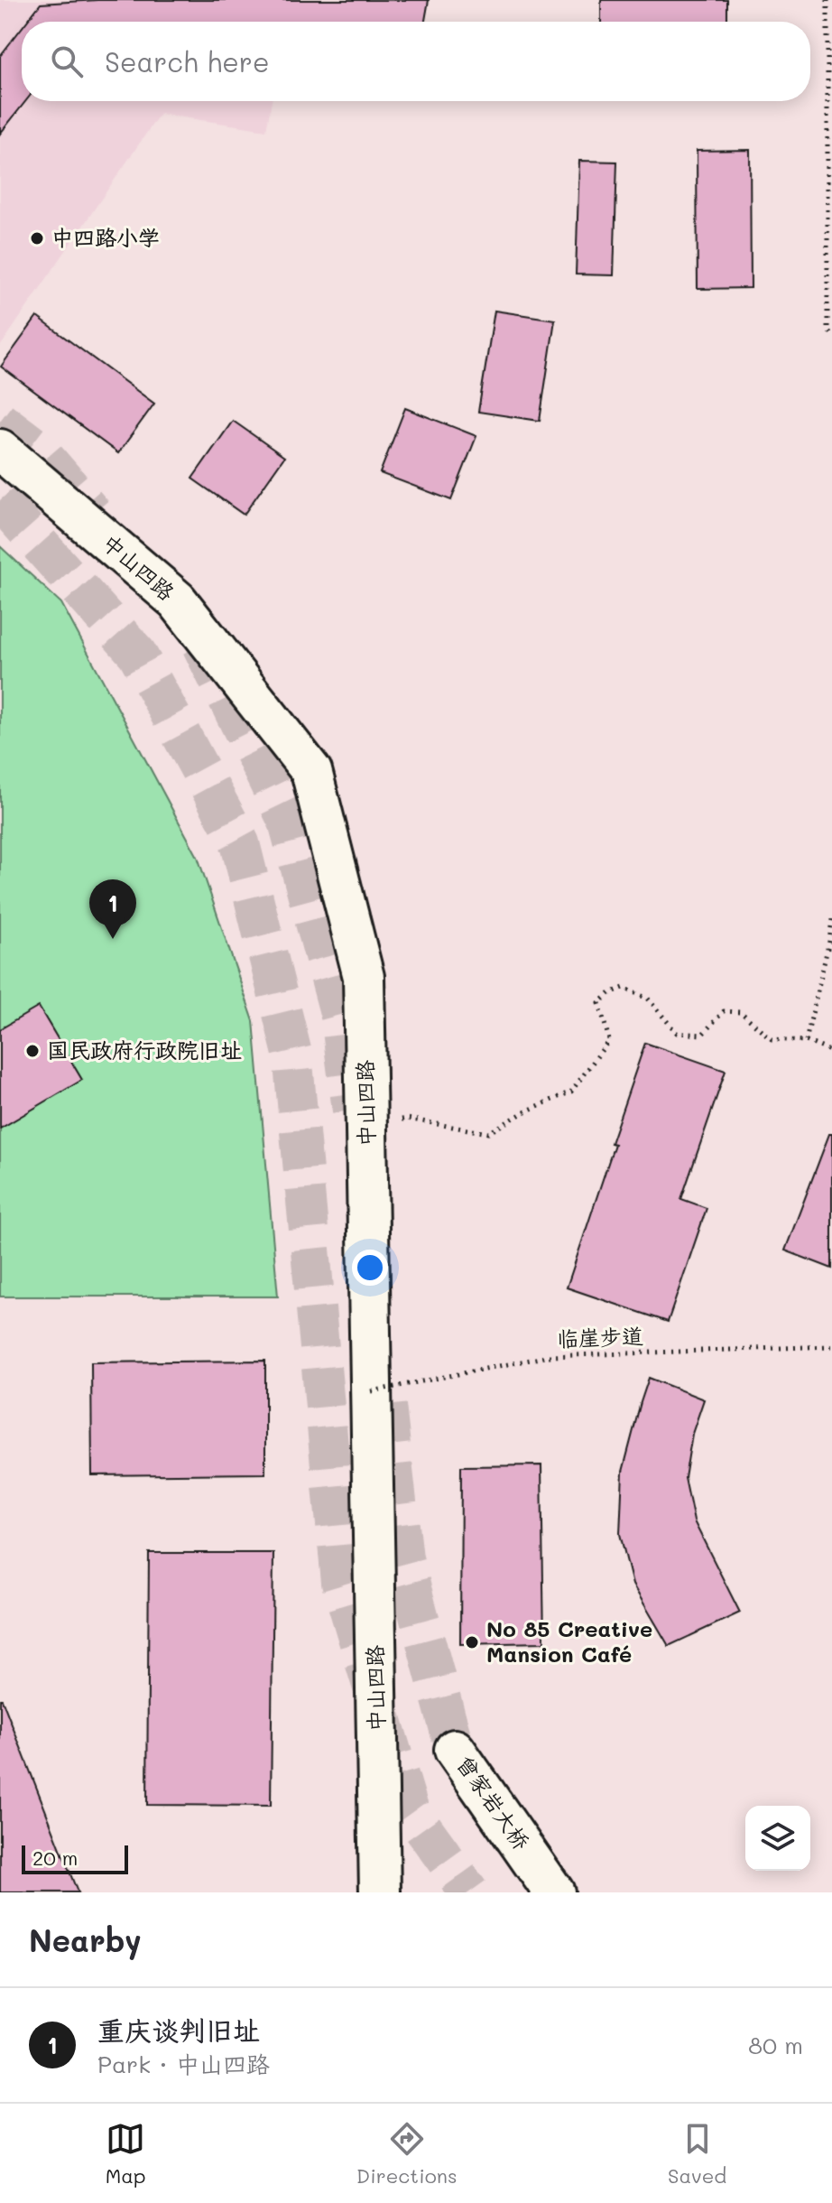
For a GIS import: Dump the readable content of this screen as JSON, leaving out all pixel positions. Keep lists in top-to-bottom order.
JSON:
{
  "streets": {
    "street": ["中山四路", "曾家岩大桥"],
    "path": ["临崖步道"]
  },
  "crossings": [
    ["中山四路", "临崖步道"]
  ],
  "places": ["中四路小学", "国民政府行政院旧址", "No 85 Creative Mansion Café"],
  "scale_bar": "20 m",
  "page": {
    "search": "Search here",
    "pins": "1",
    "scale": "20 m",
    "heading": "Nearby",
    "list": [
      {
        "mark": "1",
        "name": "重庆谈判旧址",
        "note": "Park · 中山四路",
        "value": "80 m"
      }
    ],
    "nav": ["Map", "Directions", "Saved"]
  }
}
